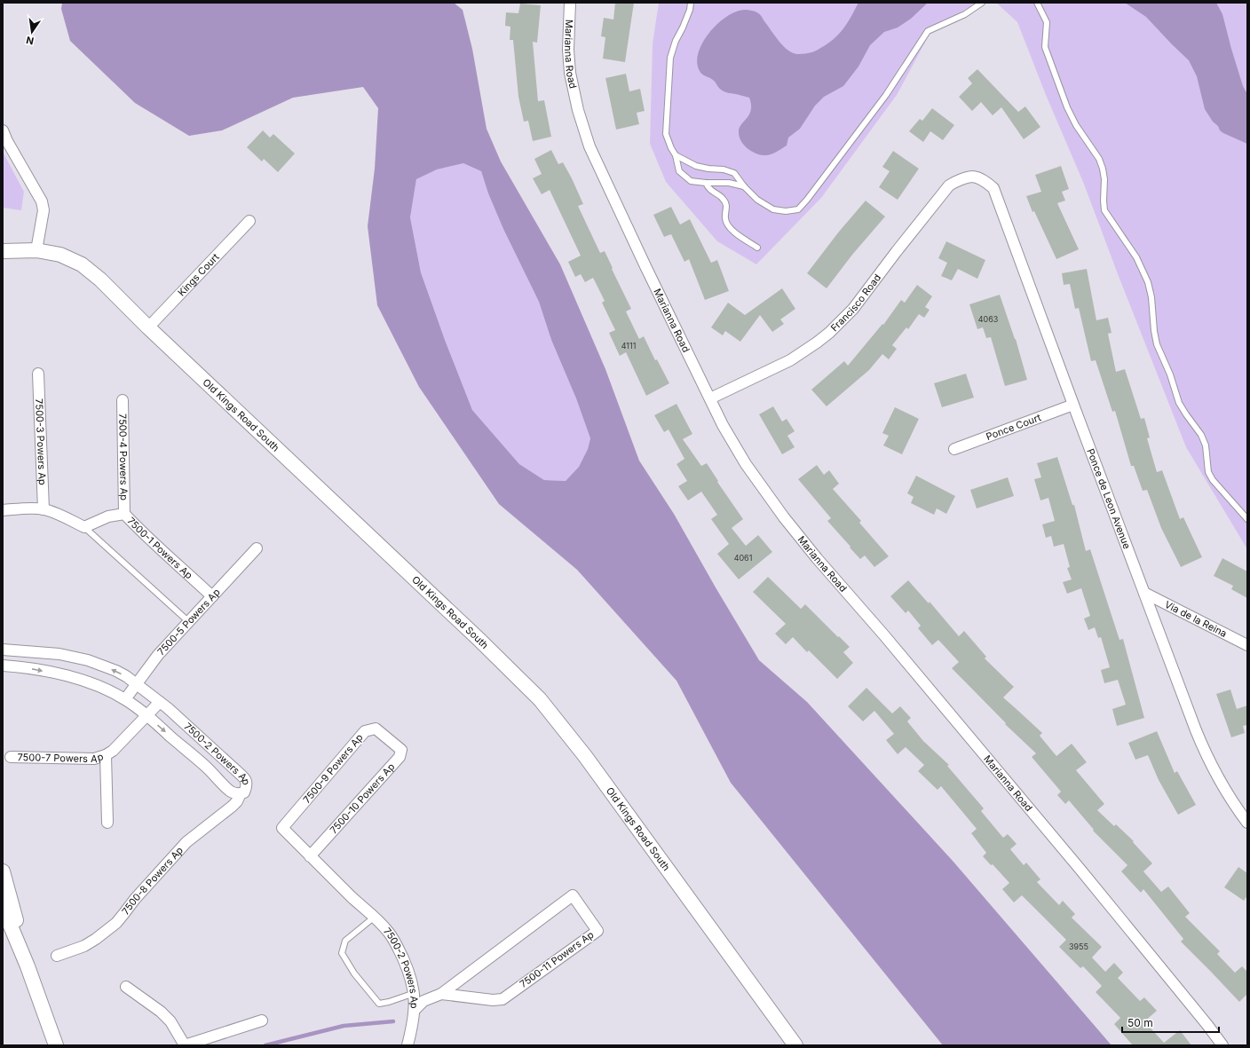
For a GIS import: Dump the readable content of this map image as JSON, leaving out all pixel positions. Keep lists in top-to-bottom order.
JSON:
{
  "streets": {
    "street": [
      "Marianna Road",
      "Kings Court",
      "Francisco Road",
      "Old Kings Road South",
      "Ponce Court",
      "7500-3 Powers Ap",
      "7500-4 Powers Ap",
      "Ponce de Leon Avenue",
      "7500-1 Powers Ap",
      "Via de la Reina",
      "7500-5 Powers Ap",
      "7500-2 Powers Ap",
      "7500-7 Powers Ap",
      "7500-9 Powers Ap",
      "7500-10 Powers Ap",
      "7500-8 Powers Ap",
      "7500-11 Powers Ap"
    ]
  },
  "crossings": [
    ["Marianna Road", "Francisco Road"],
    ["Kings Court", "Old Kings Road South"],
    ["Francisco Road", "Ponce de Leon Avenue"],
    ["Ponce Court", "Ponce de Leon Avenue"],
    ["7500-4 Powers Ap", "7500-1 Powers Ap"],
    ["Ponce de Leon Avenue", "Via de la Reina"],
    ["7500-1 Powers Ap", "7500-5 Powers Ap"],
    ["7500-5 Powers Ap", "7500-2 Powers Ap"],
    ["7500-2 Powers Ap", "7500-9 Powers Ap"],
    ["7500-2 Powers Ap", "7500-10 Powers Ap"],
    ["7500-2 Powers Ap", "7500-8 Powers Ap"],
    ["7500-2 Powers Ap", "7500-11 Powers Ap"],
    ["7500-9 Powers Ap", "7500-10 Powers Ap"]
  ],
  "house_numbers": [
    "4063",
    "4111",
    "4061",
    "3955"
  ],
  "scale_bar": "50 m",
  "north": "bottom"
}
